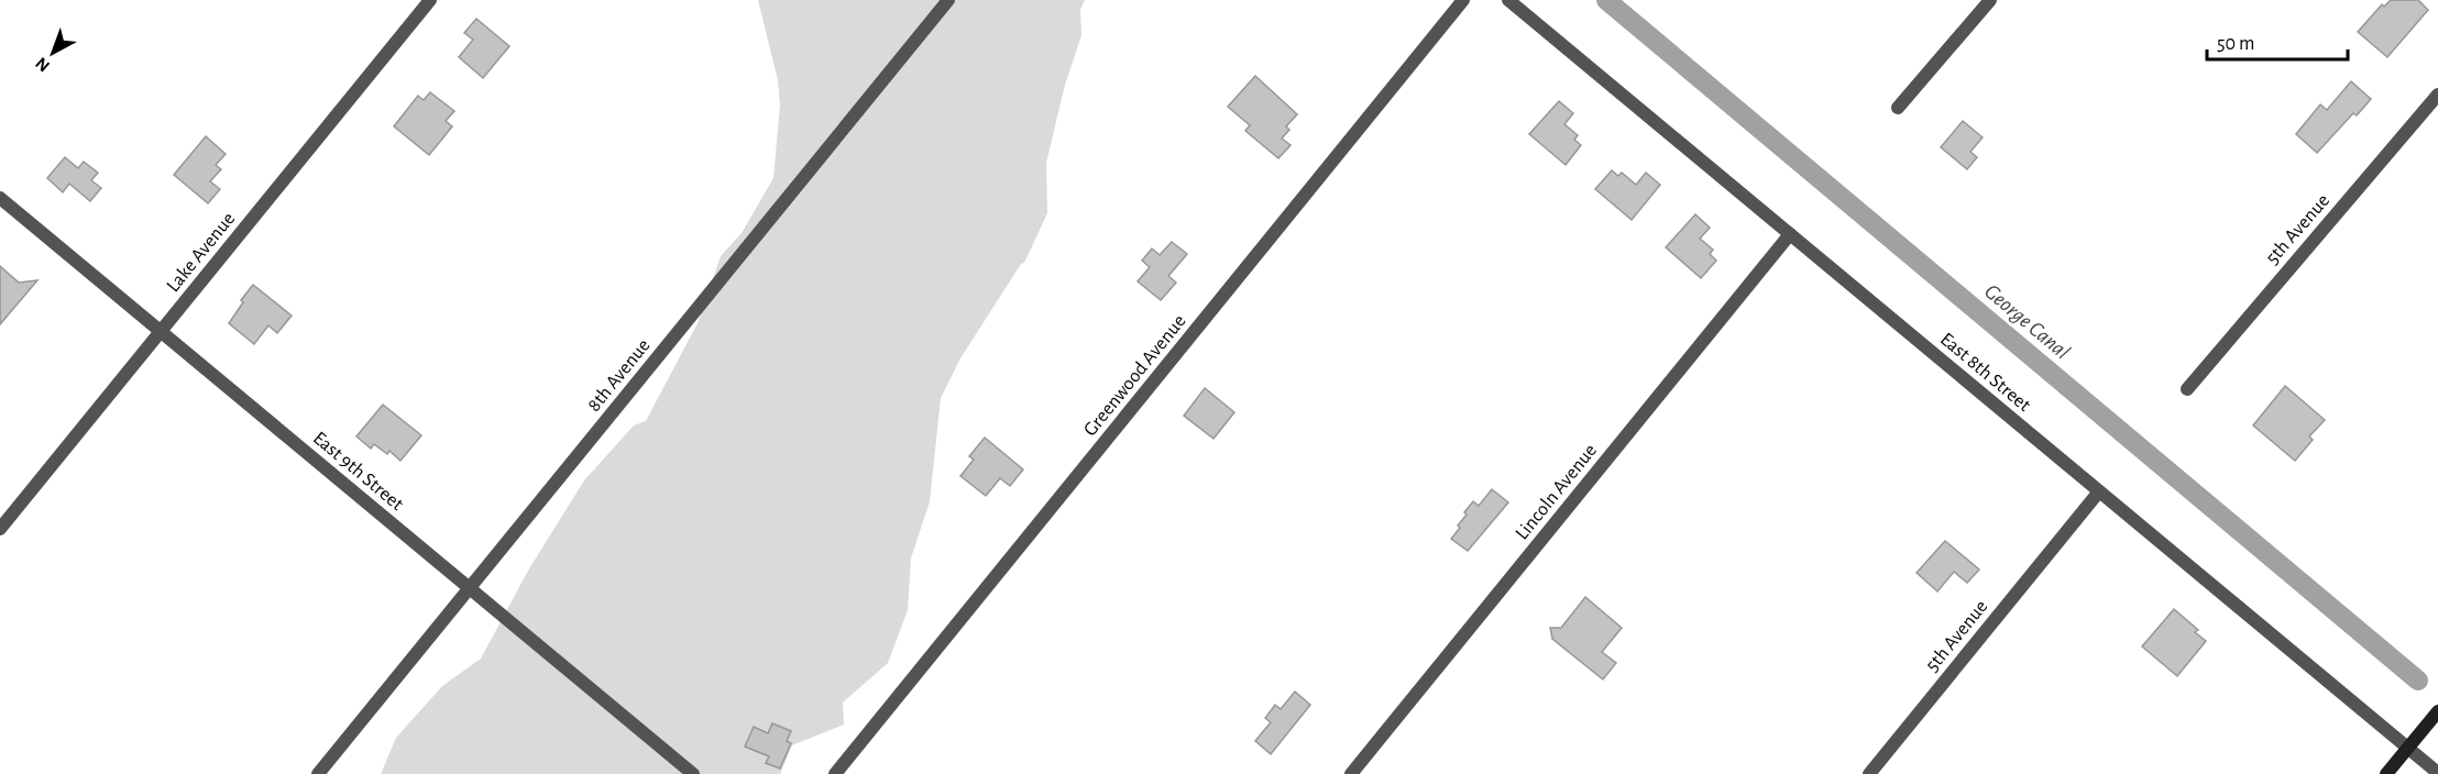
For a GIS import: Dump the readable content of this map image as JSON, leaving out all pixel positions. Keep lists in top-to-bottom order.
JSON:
{
  "streets": {
    "street": [
      "5th Avenue",
      "Lake Avenue",
      "East 8th Street",
      "8th Avenue",
      "Greenwood Avenue",
      "East 9th Street",
      "Lincoln Avenue"
    ]
  },
  "crossings": [
    ["5th Avenue", "East 8th Street"],
    ["Lake Avenue", "East 9th Street"],
    ["East 8th Street", "Lincoln Avenue"],
    ["8th Avenue", "East 9th Street"]
  ],
  "water": ["George Canal"],
  "scale_bar": "50 m",
  "north": "bottom left"
}
